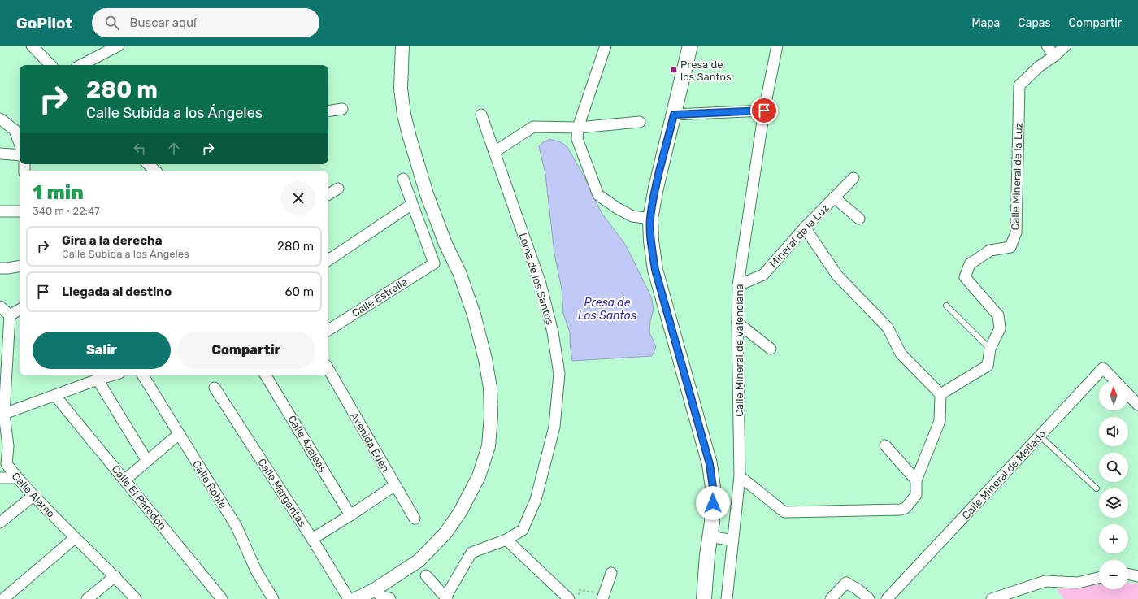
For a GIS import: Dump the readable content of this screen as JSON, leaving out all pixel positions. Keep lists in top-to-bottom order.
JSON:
{
  "streets": {
    "street": [
      "Calle Mineral de la Luz",
      "Mineral de la Luz",
      "Loma de los Santos",
      "Calle Estrella",
      "Calle Mineral de Valenciana",
      "Avenida Edén",
      "Calle Azaleas",
      "Calle Mineral de Mellado",
      "Calle Roble",
      "Calle Margaritas",
      "Calle Álamo",
      "Calle El Paredón"
    ]
  },
  "crossings": [
    ["Mineral de la Luz", "Calle Mineral de Valenciana"]
  ],
  "water": ["Presa de Los Santos"],
  "places": {
    "transit": ["Presa de los Santos"]
  },
  "north": "top",
  "page": {
    "header": "GoPilot",
    "search": "Buscar aquí",
    "nav": ["Mapa", "Capas", "Compartir"],
    "turn": ["280 m", "Calle Subida a los Ángeles"],
    "heading": ["1 min", "340 m · 22:47"],
    "list": [
      {
        "name": "Gira a la derecha",
        "note": "Calle Subida a los Ángeles",
        "value": "280 m"
      },
      {
        "name": "Llegada al destino",
        "value": "60 m"
      }
    ],
    "buttons": ["Salir", "Compartir"],
    "map_buttons": ["+", "−"]
  }
}
